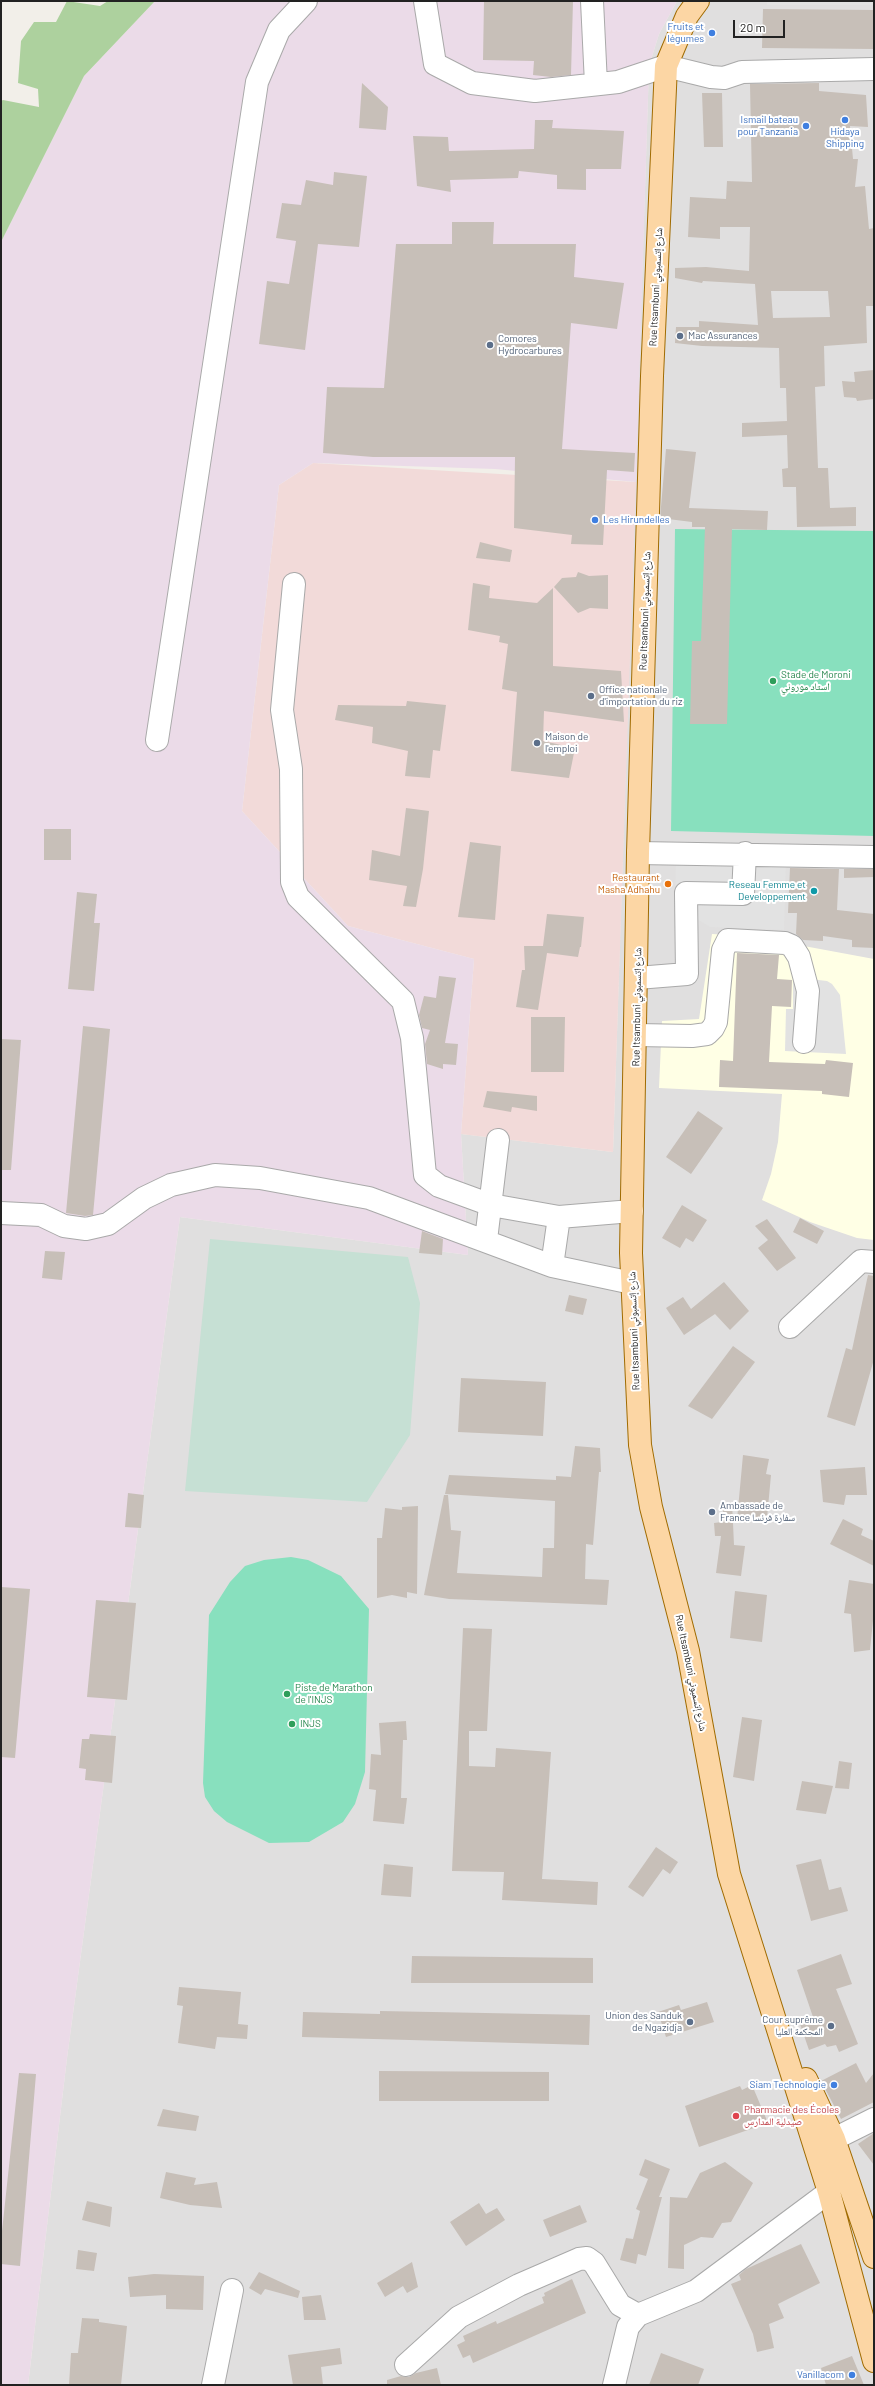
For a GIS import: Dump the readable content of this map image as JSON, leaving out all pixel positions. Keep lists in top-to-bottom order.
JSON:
{
  "streets": {
    "main road": ["Rue Itsambuni شارع إتسمبوني"]
  },
  "places": [
    "Fruits et légumes",
    "Hidaya Shipping",
    "Ismail bateau pour Tanzania",
    "Mac Assurances",
    "Comores Hydrocarbures",
    "Les Hirundelles",
    "Stade de Moroni استاد موروني",
    "Office nationale d'importation du riz",
    "Maison de l'emploi",
    "Restaurant Masha Adhahu",
    "Reseau Femme et Developpement",
    "Ambassade de France سفارة فرنسا",
    "Piste de Marathon de l'INJS",
    "INJS",
    "Union des Sanduk de Ngazidja",
    "Cour suprême المحكمة العليا",
    "Siam Technologie",
    "Pharmacie des Écoles صيدلية المدارس",
    "Vanillacom"
  ],
  "scale_bar": "20 m"
}
